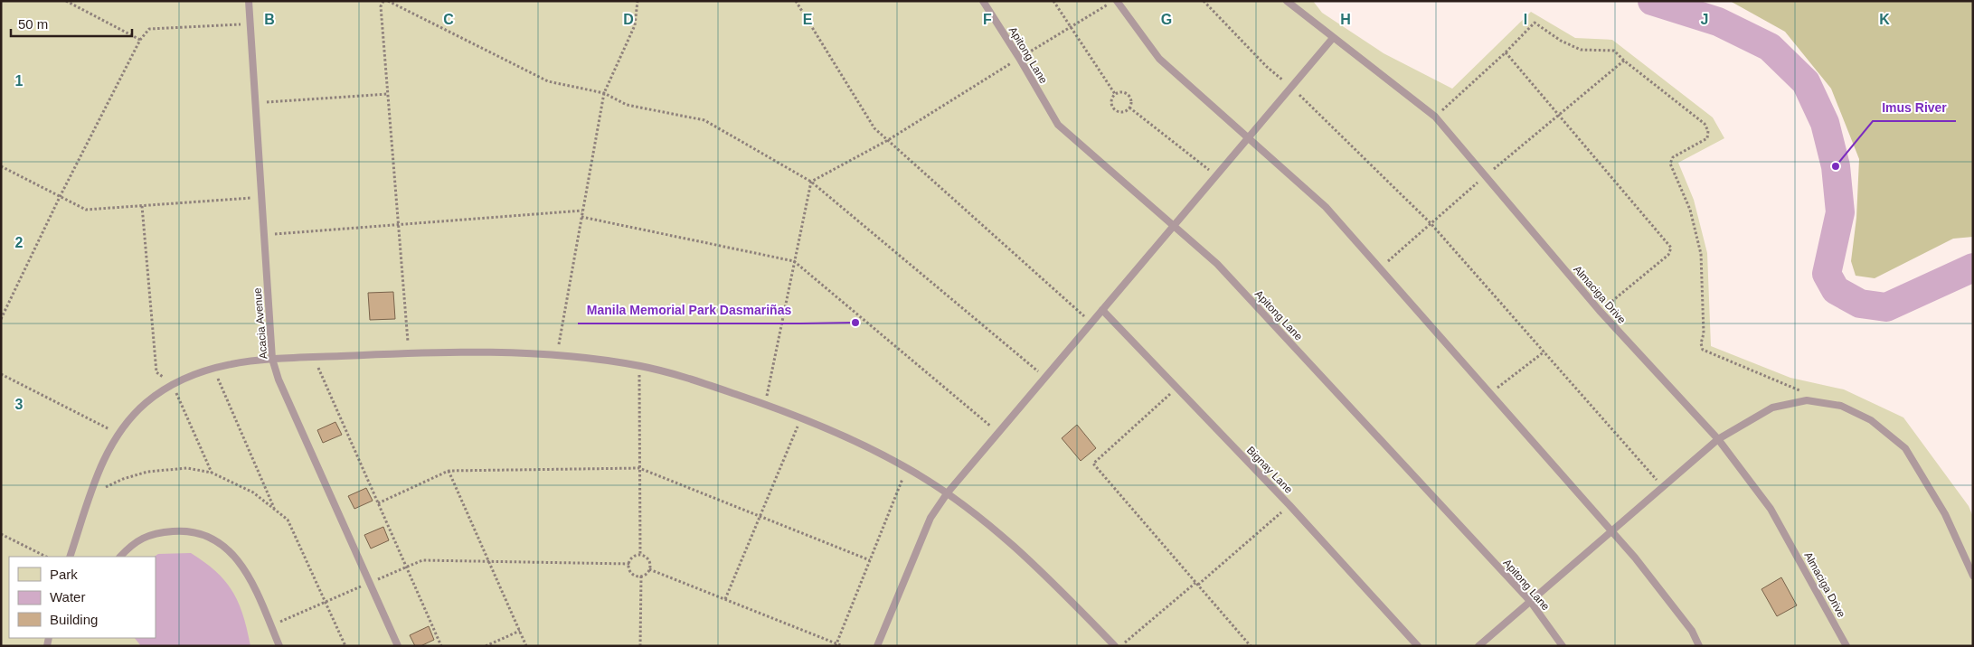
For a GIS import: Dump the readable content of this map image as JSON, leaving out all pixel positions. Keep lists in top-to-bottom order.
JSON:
{
  "streets": {
    "lane": [
      "Apitong Lane",
      "Almaciga Drive",
      "Acacia Avenue",
      "Bignay Lane"
    ]
  },
  "places": ["Imus River", "Manila Memorial Park Dasmariñas"],
  "legend": ["Park", "Water", "Building"],
  "scale_bar": "50 m",
  "grid": {
    "columns": [
      "B",
      "C",
      "D",
      "E",
      "F",
      "G",
      "H",
      "I",
      "J",
      "K"
    ],
    "rows": ["1", "2", "3"]
  }
}
